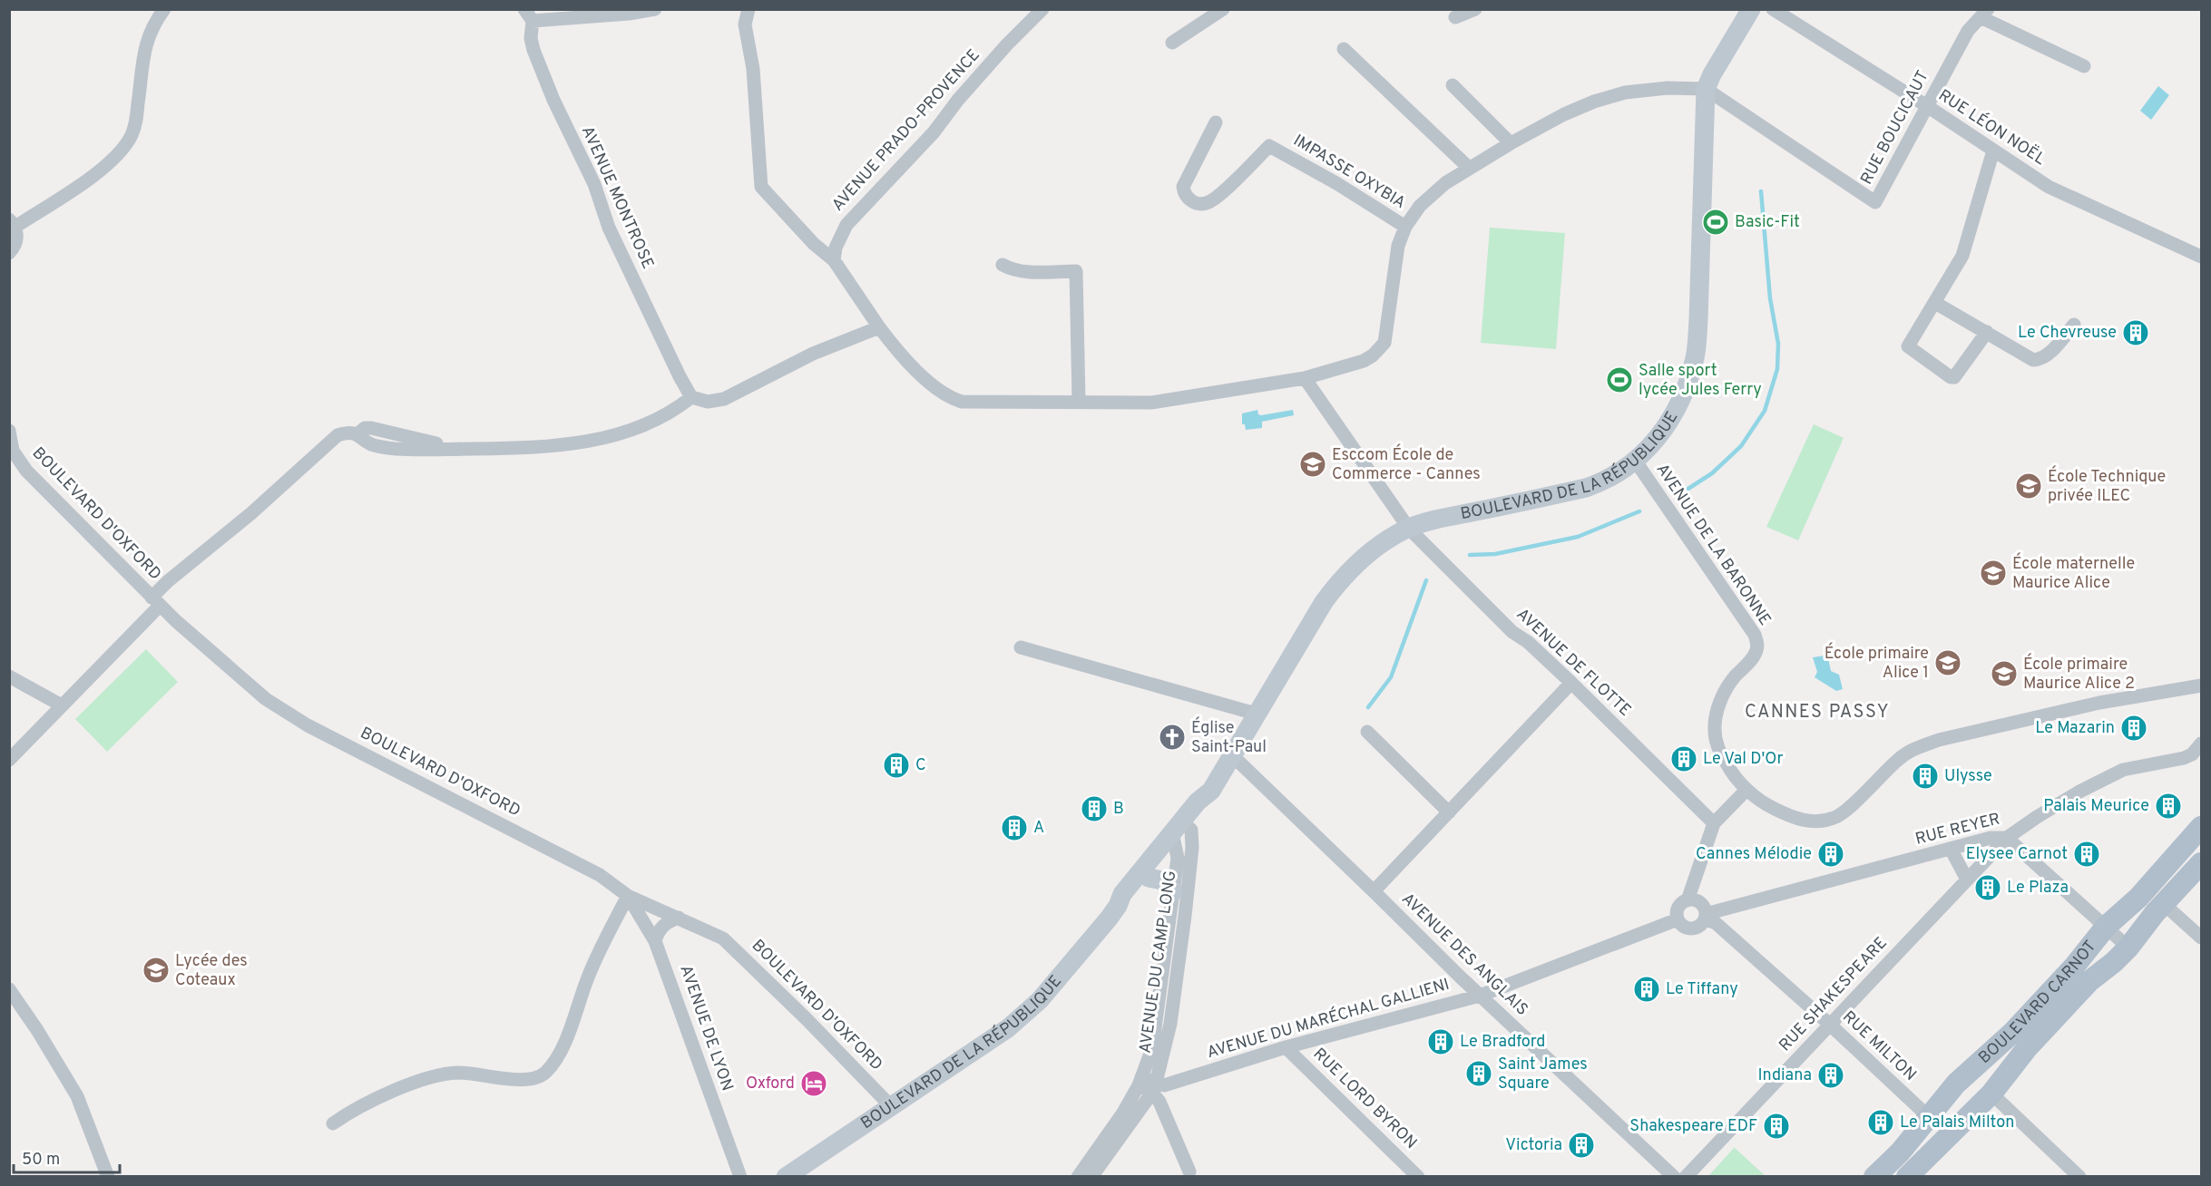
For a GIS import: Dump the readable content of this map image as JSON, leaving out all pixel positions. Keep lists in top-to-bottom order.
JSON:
{
  "streets": {
    "main road": ["BOULEVARD CARNOT"],
    "street": [
      "RUE BOUCICAUT",
      "RUE LÉON NOËL",
      "AVENUE PRADO-PROVENCE",
      "IMPASSE OXYBIA",
      "AVENUE MONTROSE",
      "BOULEVARD DE LA RÉPUBLIQUE",
      "BOULEVARD D'OXFORD",
      "AVENUE DE LA BARONNE",
      "AVENUE DE FLOTTE",
      "RUE REYER",
      "AVENUE DES ANGLAIS",
      "AVENUE DU CAMP LONG",
      "RUE SHAKESPEARE",
      "AVENUE DU MARÉCHAL GALLIENI",
      "AVENUE DE LYON",
      "RUE MILTON",
      "RUE LORD BYRON"
    ]
  },
  "crossings": [
    ["RUE BOUCICAUT", "RUE LÉON NOËL"],
    ["RUE BOUCICAUT", "BOULEVARD DE LA RÉPUBLIQUE"],
    ["BOULEVARD DE LA RÉPUBLIQUE", "BOULEVARD D'OXFORD"],
    ["BOULEVARD DE LA RÉPUBLIQUE", "AVENUE DE LA BARONNE"],
    ["BOULEVARD DE LA RÉPUBLIQUE", "AVENUE DE FLOTTE"],
    ["BOULEVARD DE LA RÉPUBLIQUE", "AVENUE DES ANGLAIS"],
    ["BOULEVARD DE LA RÉPUBLIQUE", "AVENUE DU CAMP LONG"],
    ["BOULEVARD D'OXFORD", "AVENUE DE LYON"],
    ["RUE REYER", "RUE SHAKESPEARE"],
    ["RUE REYER", "AVENUE DU MARÉCHAL GALLIENI"],
    ["RUE REYER", "RUE MILTON"],
    ["AVENUE DES ANGLAIS", "AVENUE DU MARÉCHAL GALLIENI"],
    ["AVENUE DU CAMP LONG", "AVENUE DU MARÉCHAL GALLIENI"],
    ["RUE SHAKESPEARE", "RUE MILTON"],
    ["BOULEVARD CARNOT", "RUE MILTON"],
    ["AVENUE DU MARÉCHAL GALLIENI", "RUE MILTON"],
    ["AVENUE DU MARÉCHAL GALLIENI", "RUE LORD BYRON"]
  ],
  "districts": ["CANNES PASSY"],
  "places": {
    "sports": ["Basic-Fit", "Salle sport lycée Jules Ferry"],
    "building": [
      "Le Chevreuse",
      "Le Mazarin",
      "Le Val D'Or",
      "C",
      "Ulysse",
      "Palais Meurice",
      "B",
      "A",
      "Cannes Mélodie",
      "Elysee Carnot",
      "Le Plaza",
      "Le Tiffany",
      "Le Bradford",
      "Saint James Square",
      "Indiana",
      "Le Palais Milton",
      "Shakespeare EDF",
      "Victoria"
    ],
    "school or university": [
      "Esccom École de Commerce - Cannes",
      "École Technique privée ILEC",
      "École maternelle Maurice Alice",
      "École primaire Alice 1",
      "École primaire Maurice Alice 2",
      "Lycée des Coteaux"
    ],
    "church": ["Église Saint-Paul"],
    "hotel": ["Oxford"]
  },
  "scale_bar": "50 m"
}
